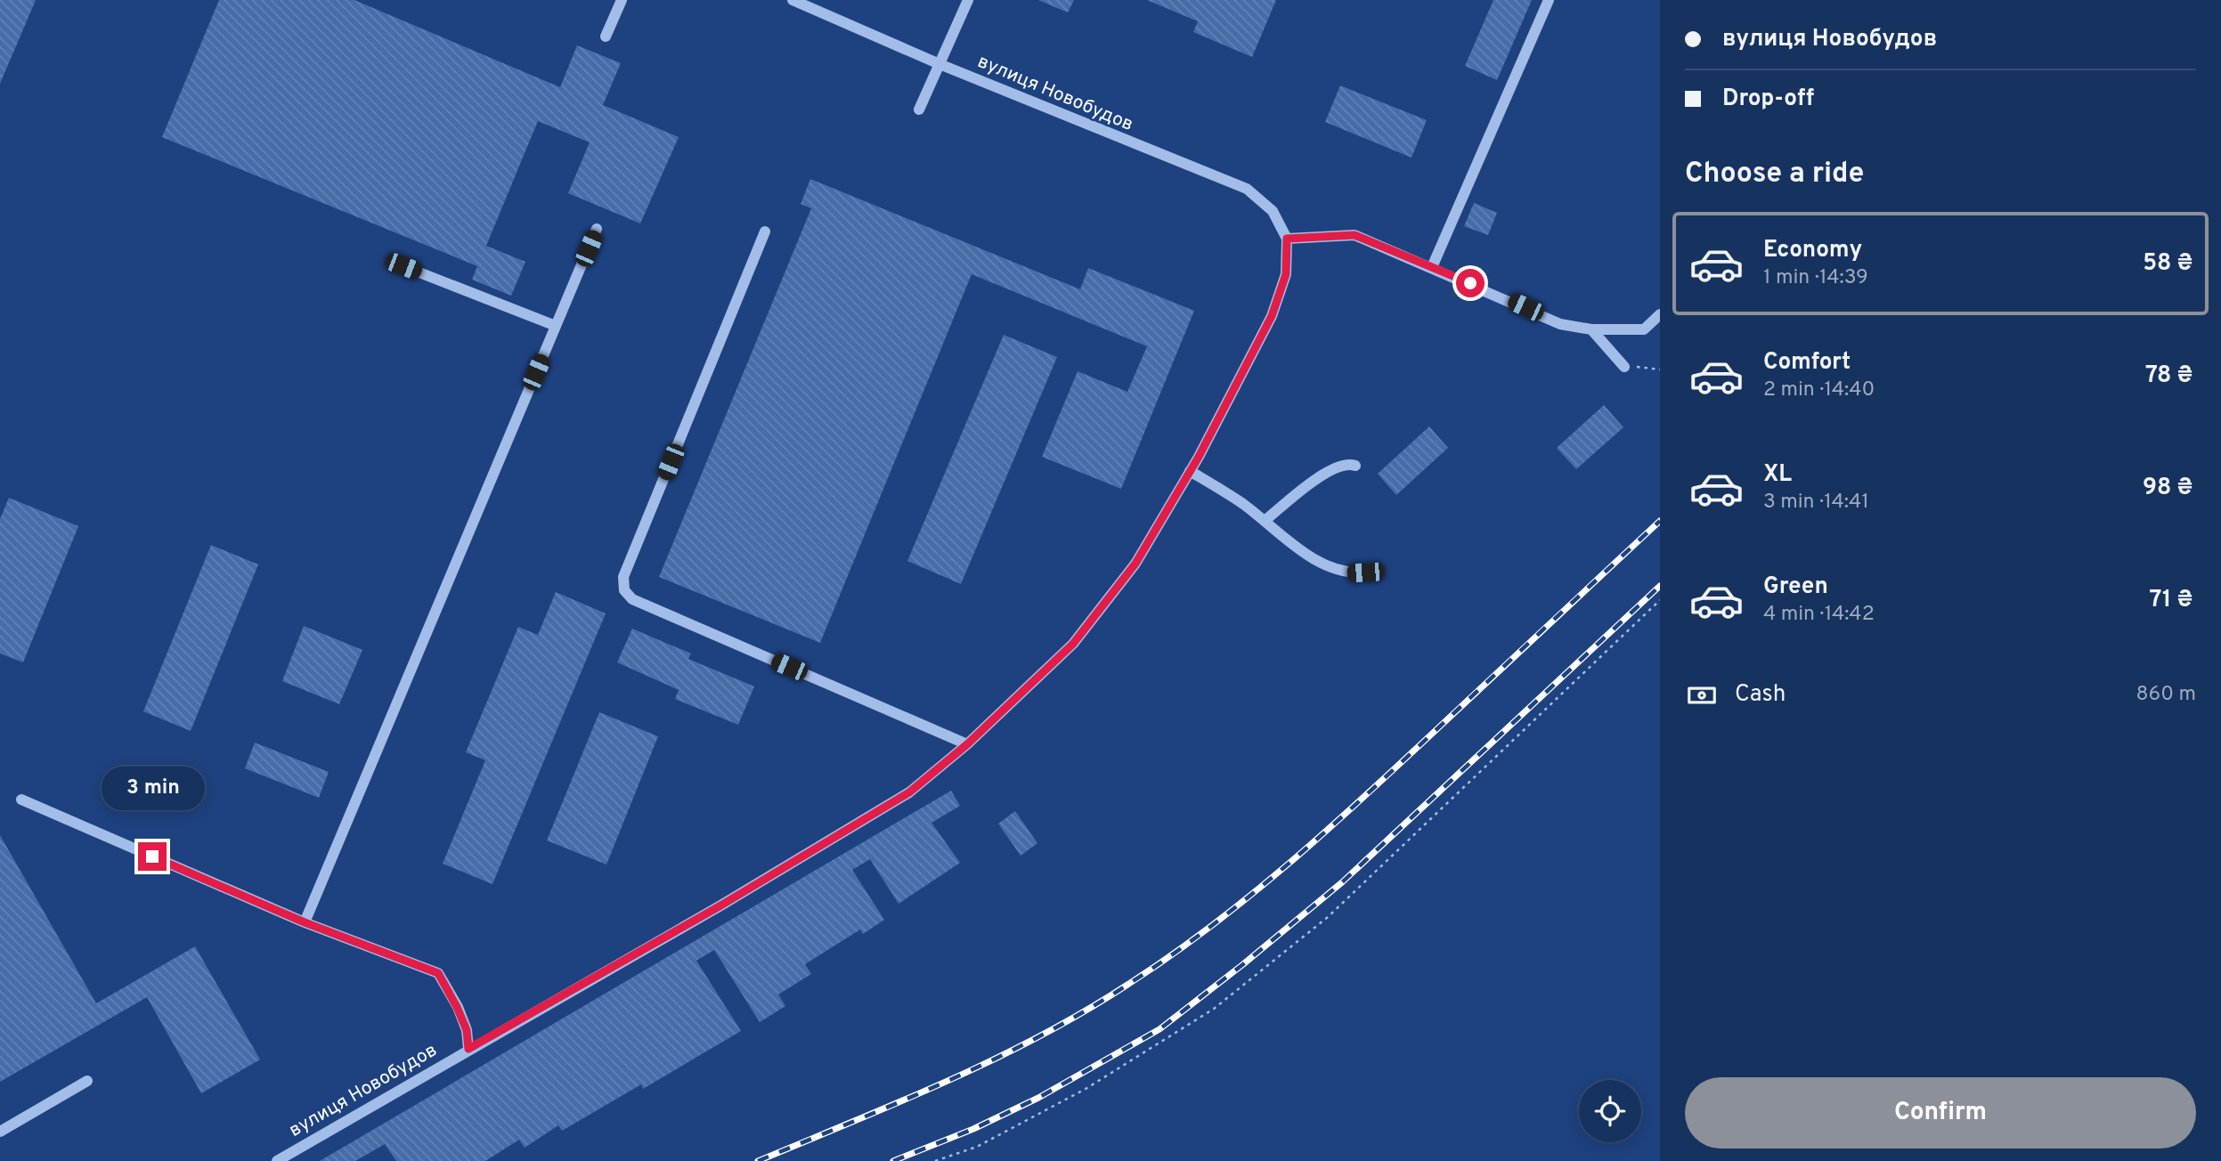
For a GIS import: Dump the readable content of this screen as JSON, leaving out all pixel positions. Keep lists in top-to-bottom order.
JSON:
{
  "streets": {
    "street": ["вулиця Новобудов"]
  },
  "page": {
    "banner": ["вулиця Новобудов", "Drop-off"],
    "heading": "Choose a ride",
    "list": [
      {
        "name": "Economy",
        "note": "1 min · 14:39",
        "value": "58 ₴"
      },
      {
        "name": "Comfort",
        "note": "2 min · 14:40",
        "value": "78 ₴"
      },
      {
        "name": "XL",
        "note": "3 min · 14:41",
        "value": "98 ₴"
      },
      {
        "name": "Green",
        "note": "4 min · 14:42",
        "value": "71 ₴"
      }
    ],
    "pay": ["Cash", "860 m"],
    "bubble": "3 min",
    "buttons": "Confirm"
  }
}
